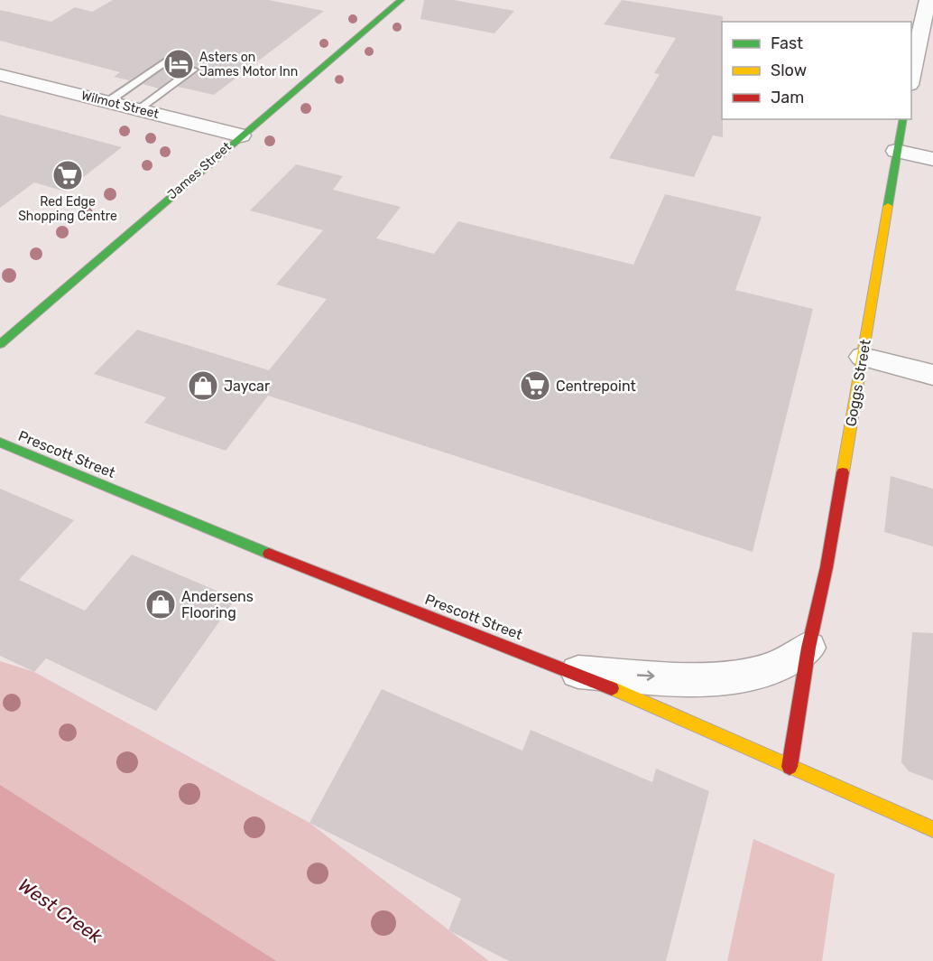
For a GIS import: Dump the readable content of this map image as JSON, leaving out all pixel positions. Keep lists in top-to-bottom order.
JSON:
{
  "streets": {
    "main road": ["James Street", "Goggs Street", "Prescott Street"],
    "street": ["Wilmot Street"]
  },
  "crossings": [
    ["Wilmot Street", "James Street"],
    ["Goggs Street", "Prescott Street"]
  ],
  "water": ["West Creek"],
  "places": {
    "hotel": ["Asters on James Motor Inn"],
    "supermarket": ["Red Edge Shopping Centre", "Centrepoint"],
    "shop": ["Jaycar", "Andersens Flooring"]
  },
  "legend": ["Fast", "Slow", "Jam"]
}
